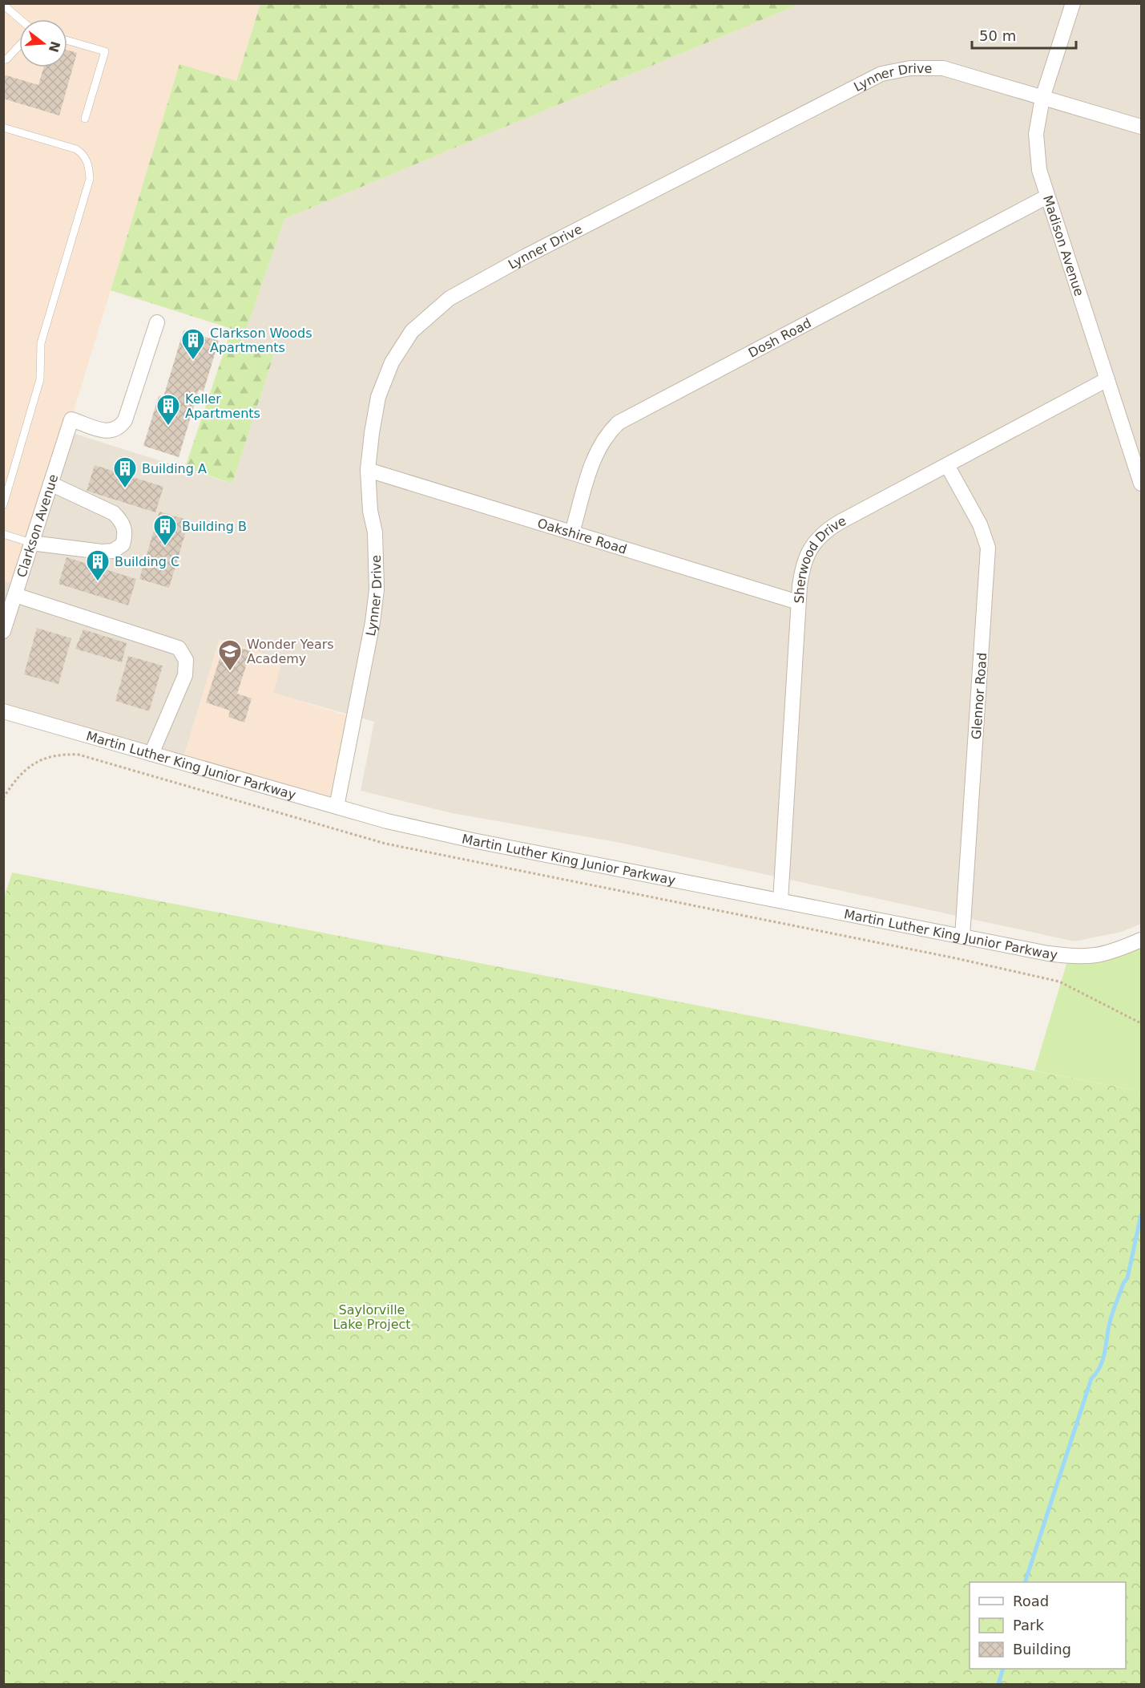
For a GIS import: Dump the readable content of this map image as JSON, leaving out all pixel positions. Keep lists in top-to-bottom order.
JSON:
{
  "streets": {
    "street": [
      "Lynner Drive",
      "Madison Avenue",
      "Dosh Road",
      "Clarkson Avenue",
      "Oakshire Road",
      "Sherwood Drive",
      "Glennor Road",
      "Martin Luther King Junior Parkway"
    ]
  },
  "crossings": [
    ["Lynner Drive", "Madison Avenue"],
    ["Lynner Drive", "Oakshire Road"],
    ["Lynner Drive", "Martin Luther King Junior Parkway"],
    ["Madison Avenue", "Dosh Road"],
    ["Madison Avenue", "Sherwood Drive"],
    ["Dosh Road", "Oakshire Road"],
    ["Oakshire Road", "Sherwood Drive"],
    ["Sherwood Drive", "Glennor Road"],
    ["Sherwood Drive", "Martin Luther King Junior Parkway"],
    ["Glennor Road", "Martin Luther King Junior Parkway"]
  ],
  "parks": ["Saylorville Lake Project"],
  "places": {
    "building": [
      "Clarkson Woods Apartments",
      "Keller Apartments",
      "Building A",
      "Building B",
      "Building C"
    ],
    "school or university": ["Wonder Years Academy"]
  },
  "legend": ["Road", "Park", "Building"],
  "scale_bar": "50 m",
  "north": "right"
}
